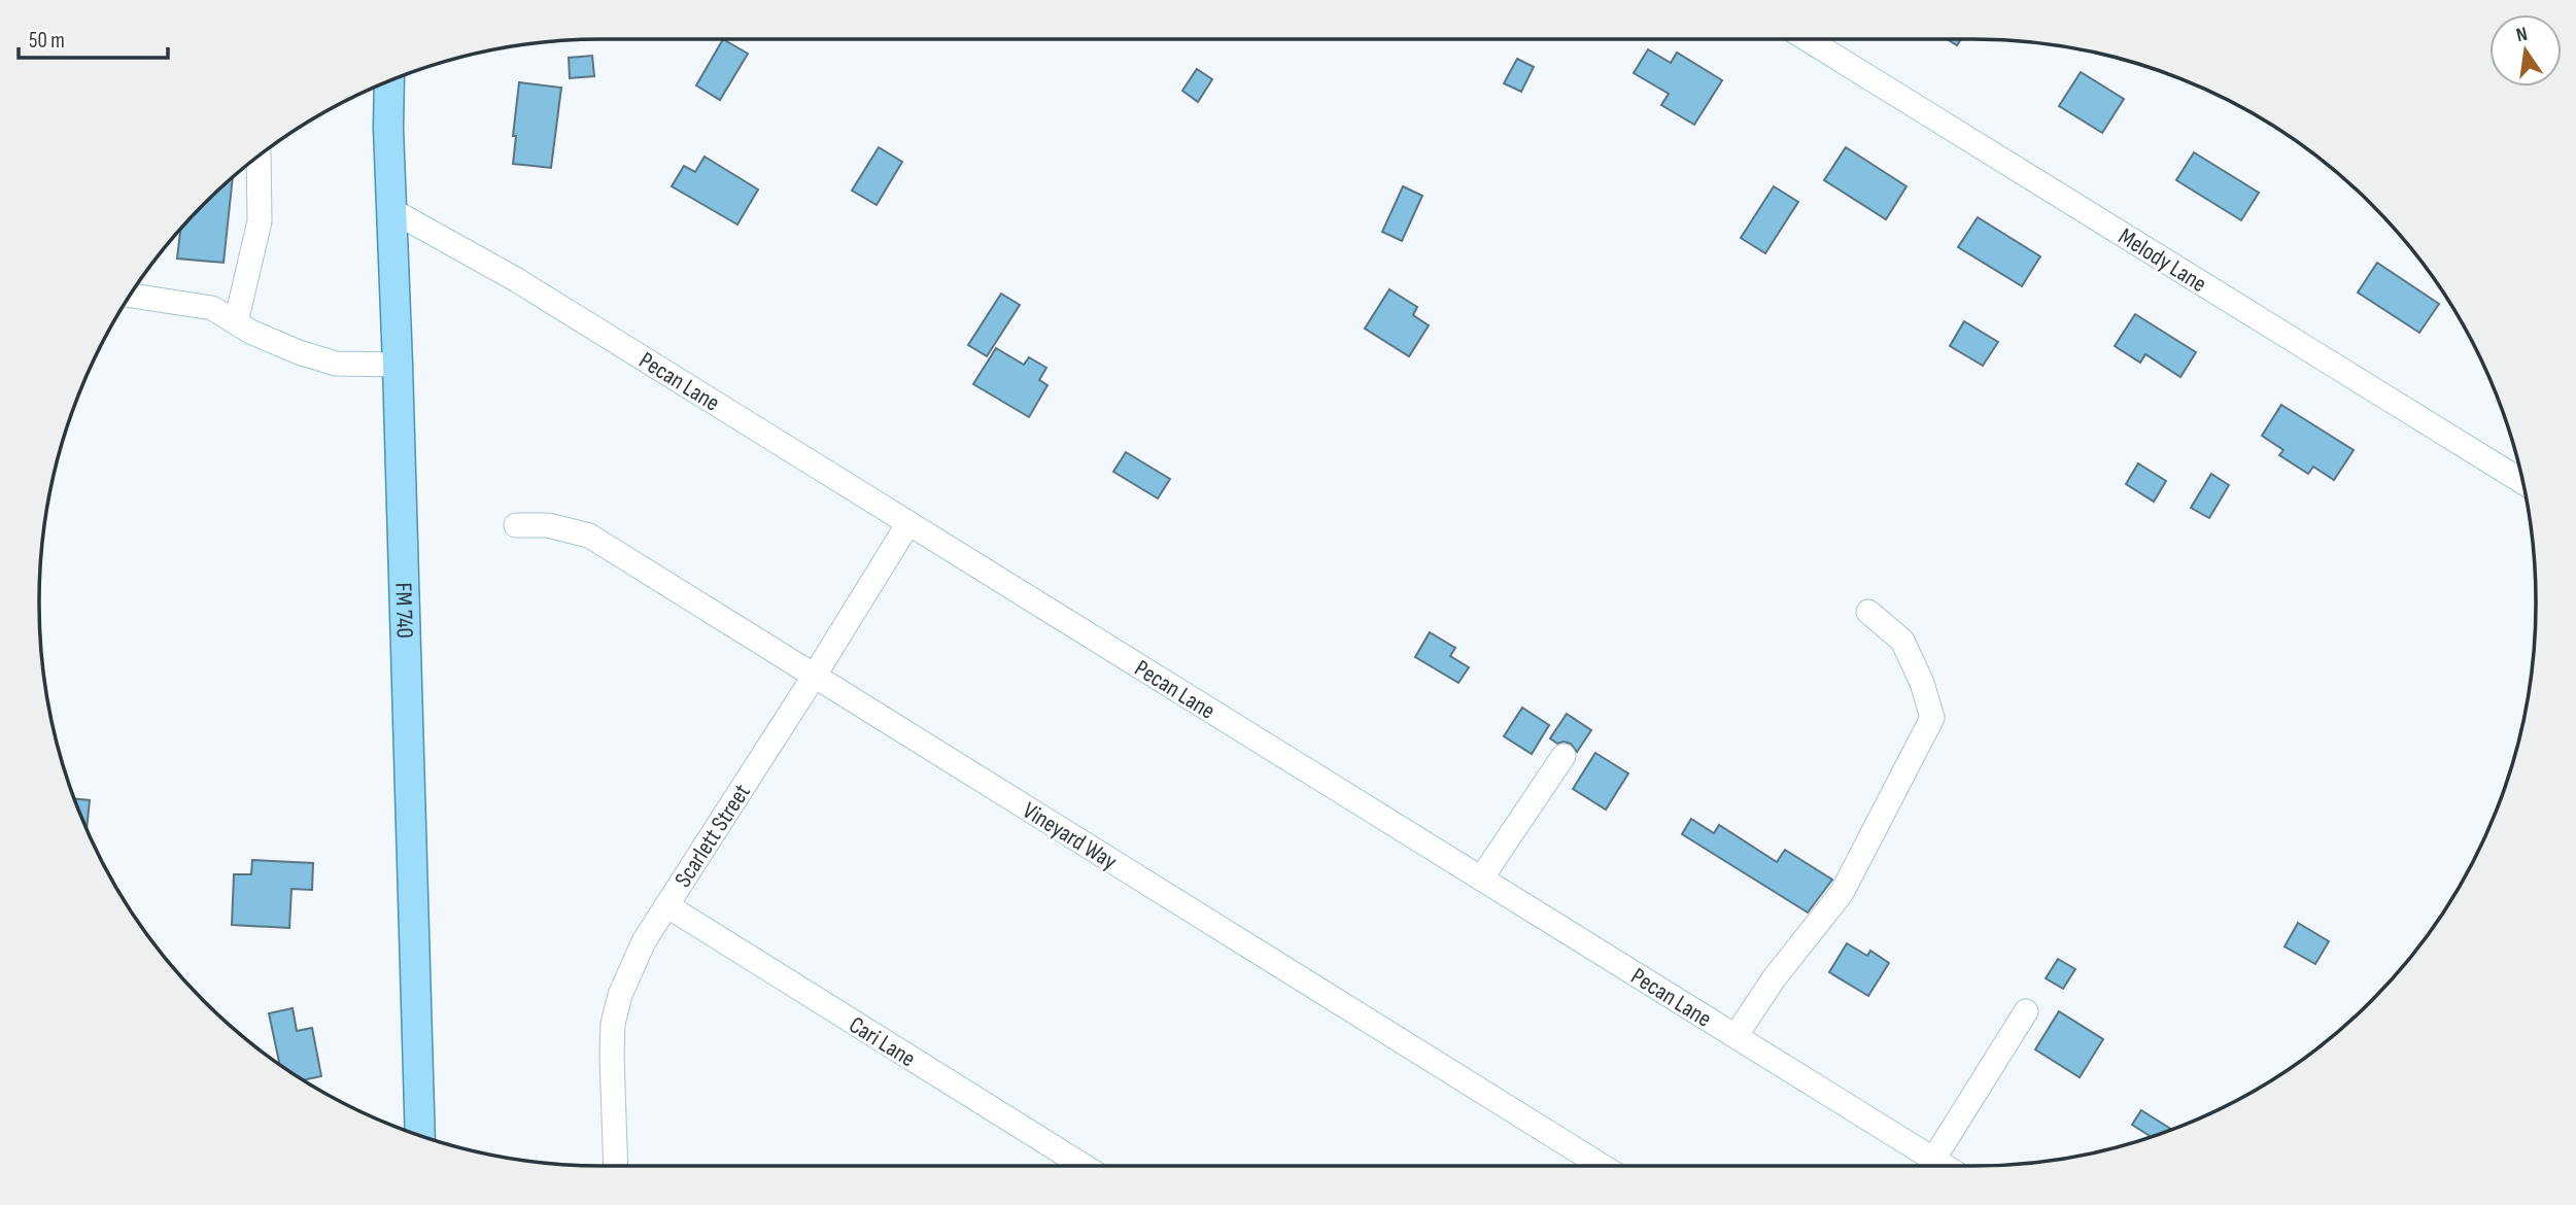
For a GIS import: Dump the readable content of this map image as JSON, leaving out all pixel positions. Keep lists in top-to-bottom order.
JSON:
{
  "streets": {
    "main road": ["FM 740"],
    "street": [
      "Melody Lane",
      "Pecan Lane",
      "Scarlett Street",
      "Vineyard Way",
      "Cari Lane"
    ]
  },
  "crossings": [
    ["Pecan Lane", "FM 740"],
    ["Pecan Lane", "Scarlett Street"],
    ["Scarlett Street", "Vineyard Way"],
    ["Scarlett Street", "Cari Lane"]
  ],
  "scale_bar": "50 m",
  "north": "top"
}
